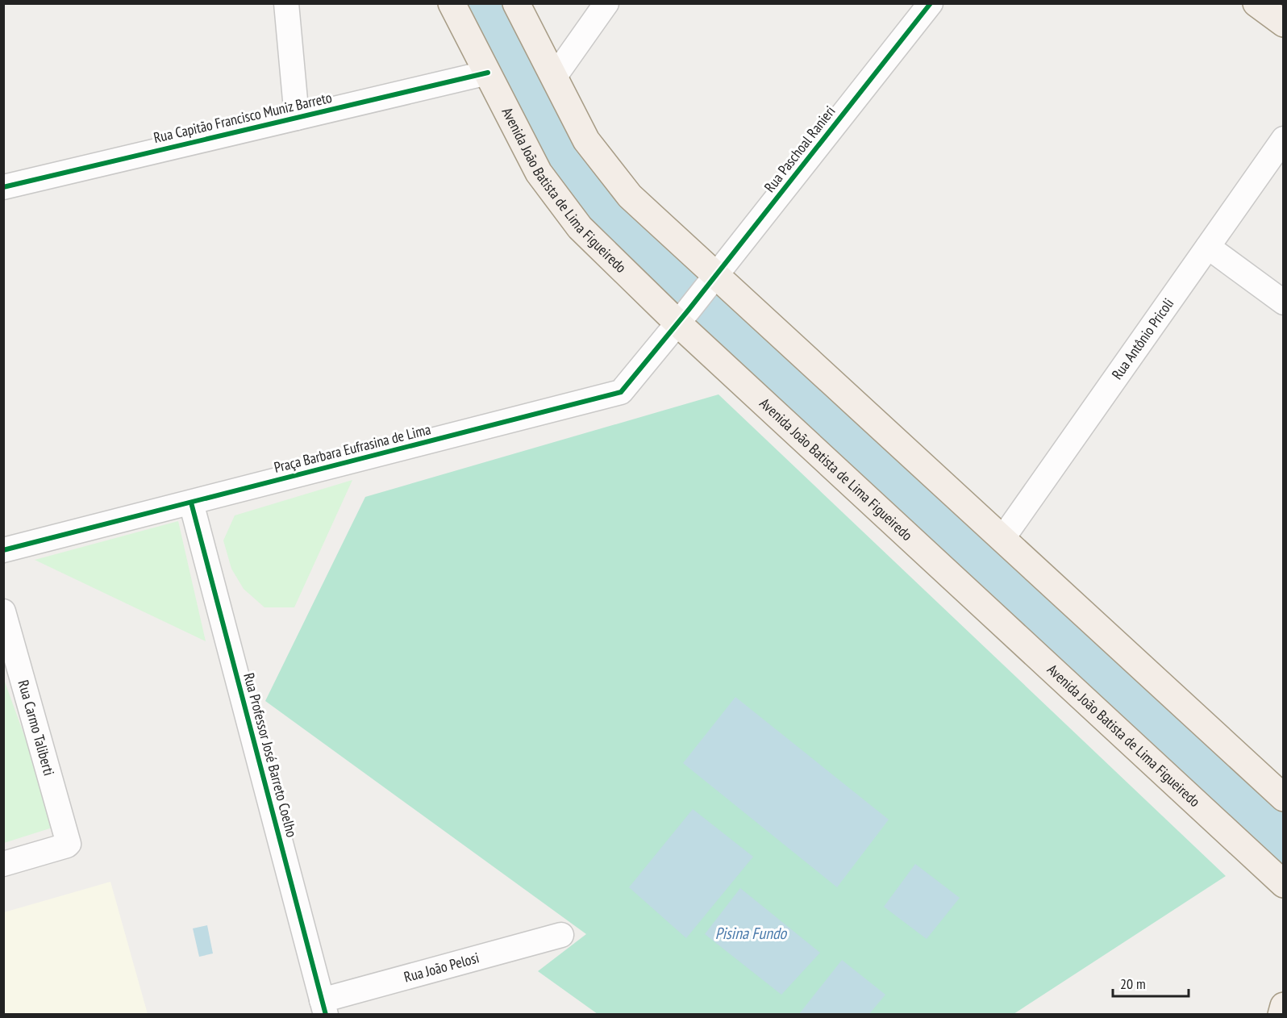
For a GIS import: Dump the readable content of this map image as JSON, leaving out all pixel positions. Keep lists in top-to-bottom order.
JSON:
{
  "streets": {
    "main road": ["Avenida João Batista de Lima Figueiredo"],
    "street": [
      "Rua Capitão Francisco Muniz Barreto",
      "Rua Paschoal Ranieri",
      "Rua Antônio Pricoli",
      "Praça Barbara Eufrasina de Lima",
      "Rua Carmo Taliberti",
      "Rua Professor José Barreto Coelho",
      "Rua João Pelosi"
    ]
  },
  "crossings": [
    ["Rua Capitão Francisco Muniz Barreto", "Avenida João Batista de Lima Figueiredo"],
    ["Rua Paschoal Ranieri", "Avenida João Batista de Lima Figueiredo"],
    ["Rua Paschoal Ranieri", "Praça Barbara Eufrasina de Lima"],
    ["Avenida João Batista de Lima Figueiredo", "Praça Barbara Eufrasina de Lima"],
    ["Praça Barbara Eufrasina de Lima", "Rua Professor José Barreto Coelho"],
    ["Rua Professor José Barreto Coelho", "Rua João Pelosi"]
  ],
  "water": ["Pisina Fundo"],
  "scale_bar": "20 m"
}
